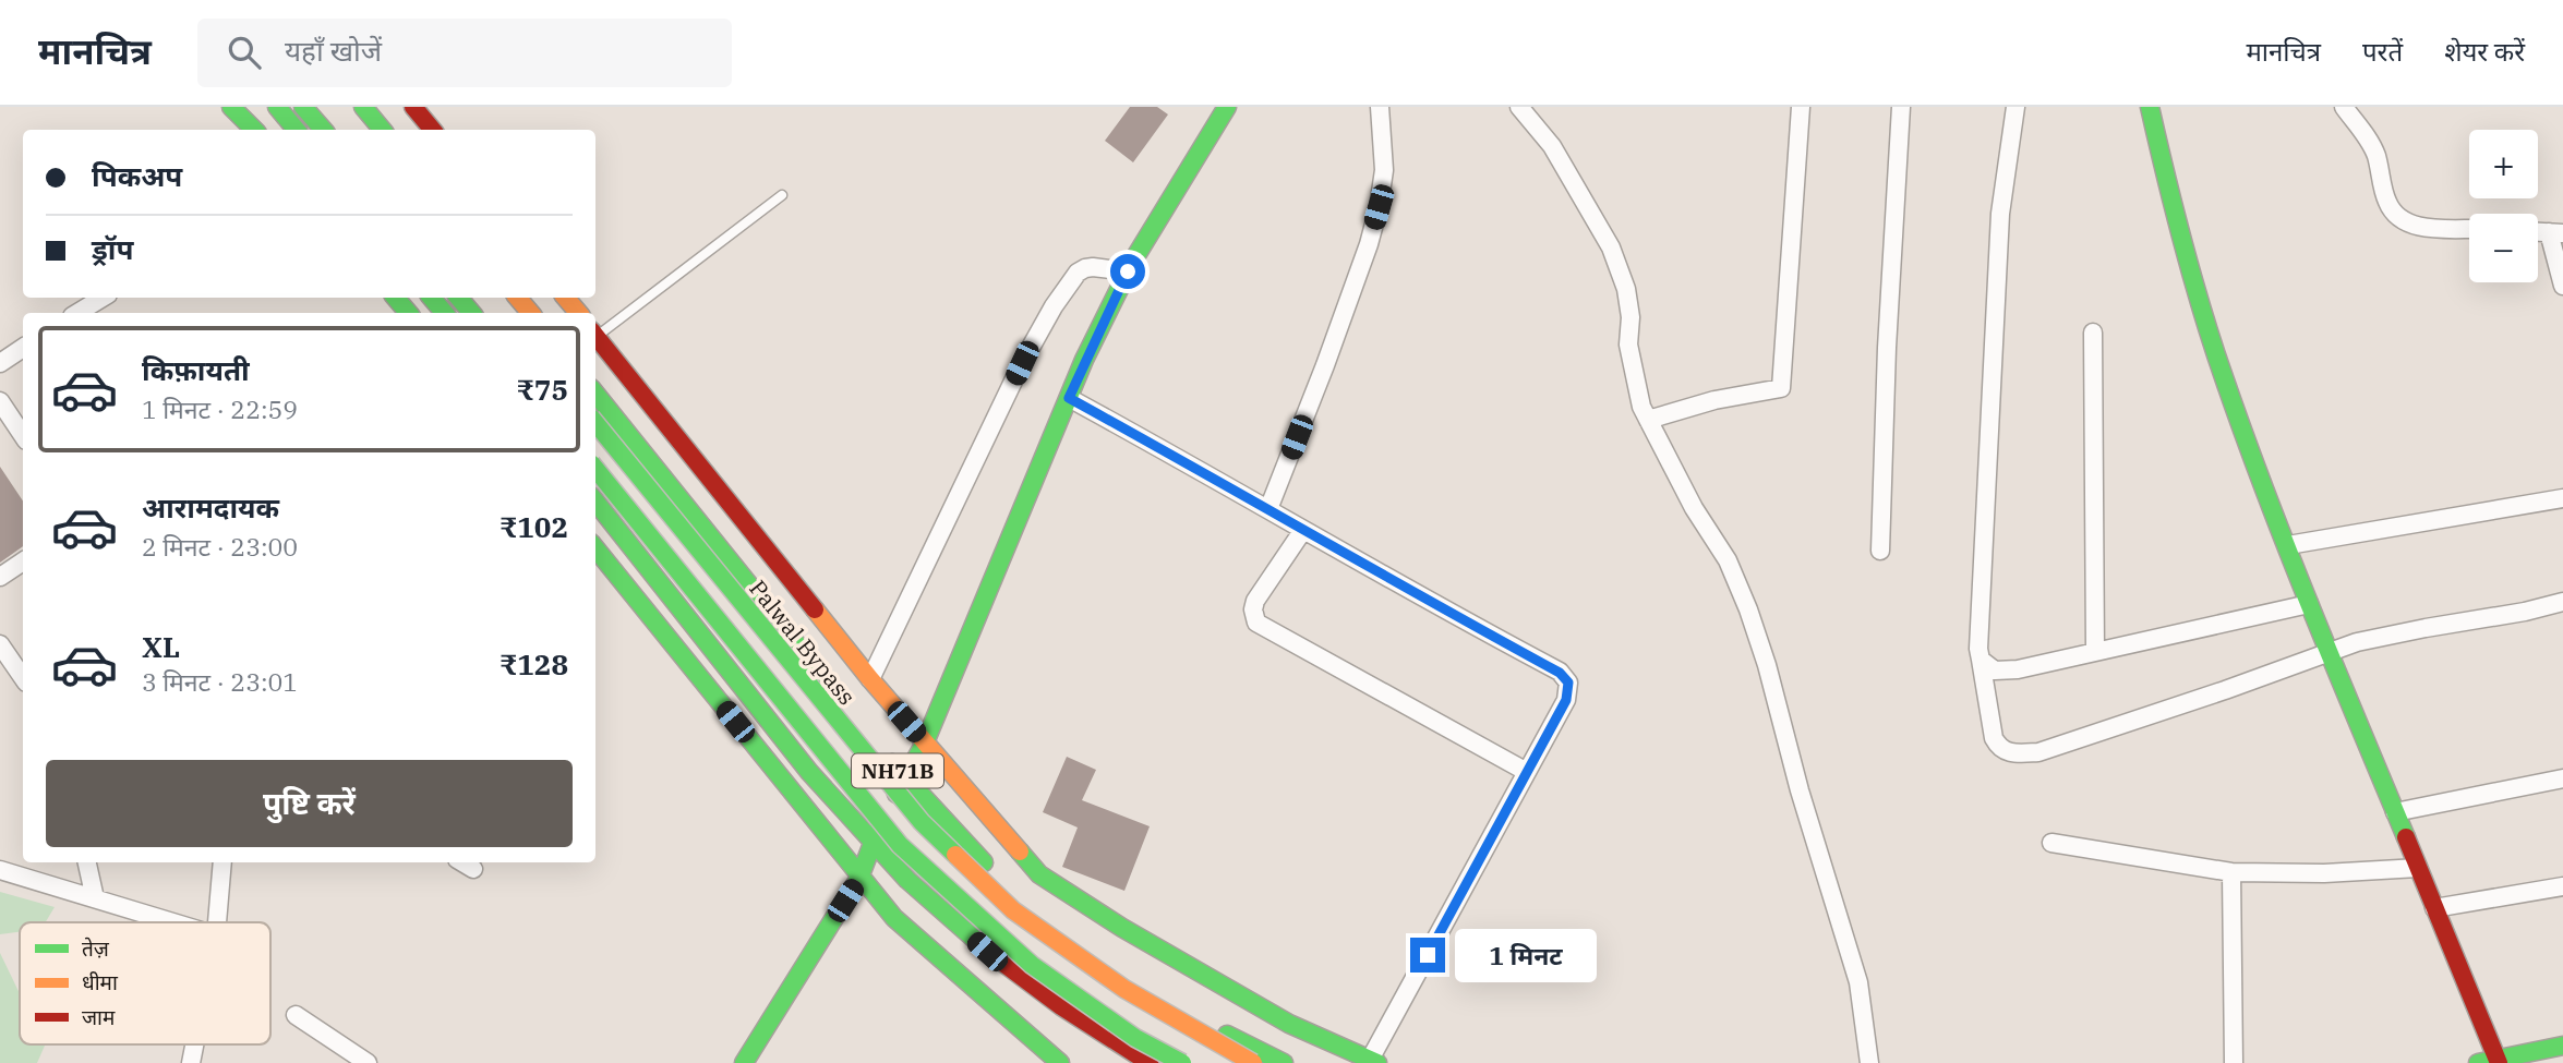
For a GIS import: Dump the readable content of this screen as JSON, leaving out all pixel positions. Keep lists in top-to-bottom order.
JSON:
{
  "streets": {
    "main road": ["Palwal Bypass", "NH71B"]
  },
  "legend": ["तेज़", "धीमा", "जाम"],
  "page": {
    "header": "मानचित्र",
    "search": "यहाँ खोजें",
    "nav": ["मानचित्र", "परतें", "शेयर करें"],
    "map_buttons": ["+", "−"],
    "banner": ["पिकअप", "ड्रॉप"],
    "list": [
      {
        "name": "किफ़ायती",
        "note": "1 मिनट · 22:59",
        "value": "₹75"
      },
      {
        "name": "आरामदायक",
        "note": "2 मिनट · 23:00",
        "value": "₹102"
      },
      {
        "name": "XL",
        "note": "3 मिनट · 23:01",
        "value": "₹128"
      }
    ],
    "buttons": "पुष्टि करें",
    "bubble": "1 मिनट"
  }
}
